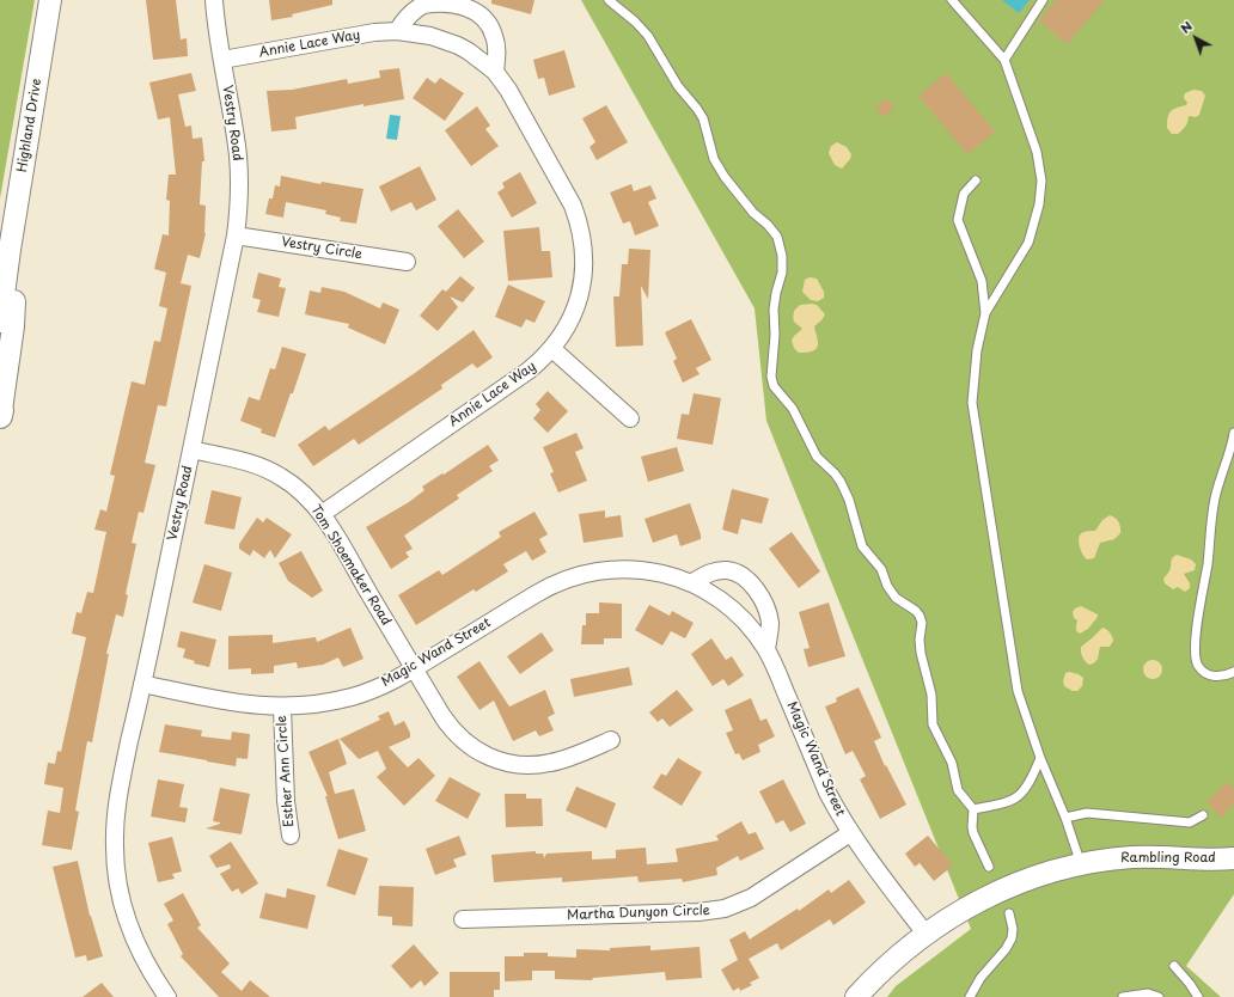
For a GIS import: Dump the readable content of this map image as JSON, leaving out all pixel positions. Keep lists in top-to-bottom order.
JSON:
{
  "streets": {
    "street": [
      "Annie Lace Way",
      "Vestry Road",
      "Highland Drive",
      "Vestry Circle",
      "Tom Shoemaker Road",
      "Magic Wand Street",
      "Esther Ann Circle",
      "Rambling Road",
      "Martha Dunyon Circle"
    ]
  },
  "crossings": [
    ["Annie Lace Way", "Vestry Road"],
    ["Annie Lace Way", "Tom Shoemaker Road"],
    ["Vestry Road", "Vestry Circle"],
    ["Vestry Road", "Tom Shoemaker Road"],
    ["Vestry Road", "Magic Wand Street"],
    ["Tom Shoemaker Road", "Magic Wand Street"],
    ["Magic Wand Street", "Esther Ann Circle"],
    ["Magic Wand Street", "Rambling Road"],
    ["Magic Wand Street", "Martha Dunyon Circle"]
  ],
  "north": "top left"
}
